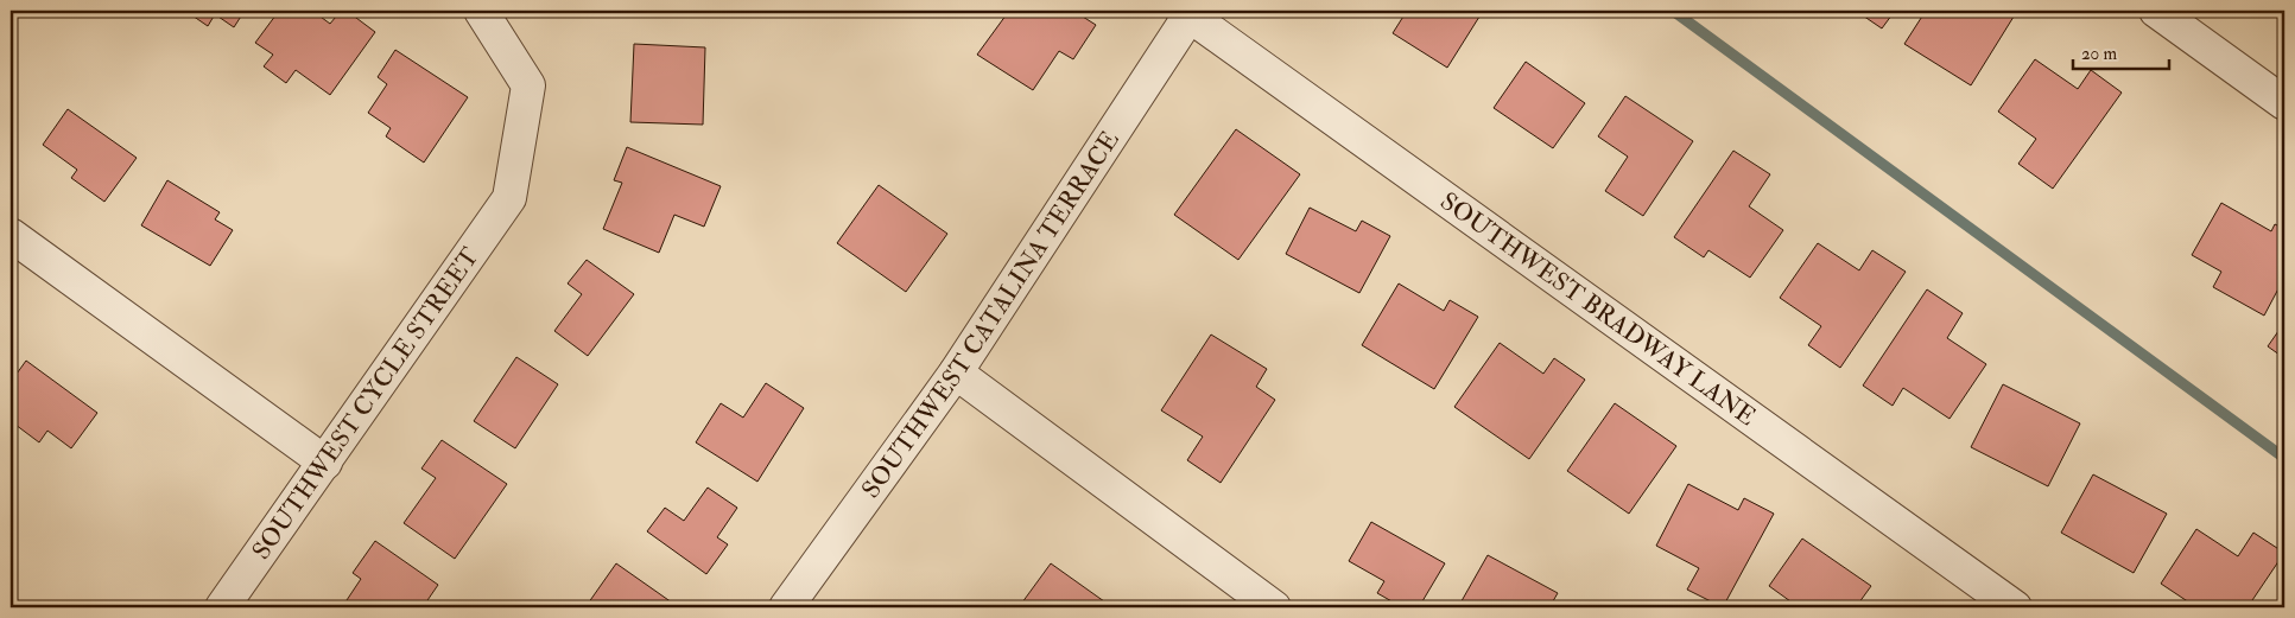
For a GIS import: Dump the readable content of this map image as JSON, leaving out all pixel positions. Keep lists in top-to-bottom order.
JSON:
{
  "streets": {
    "street": ["SOUTHWEST BRADWAY LANE", "SOUTHWEST CATALINA TERRACE", "SOUTHWEST CYCLE STREET"]
  },
  "crossings": [
    ["SOUTHWEST BRADWAY LANE", "SOUTHWEST CATALINA TERRACE"]
  ],
  "scale_bar": "20 m"
}
